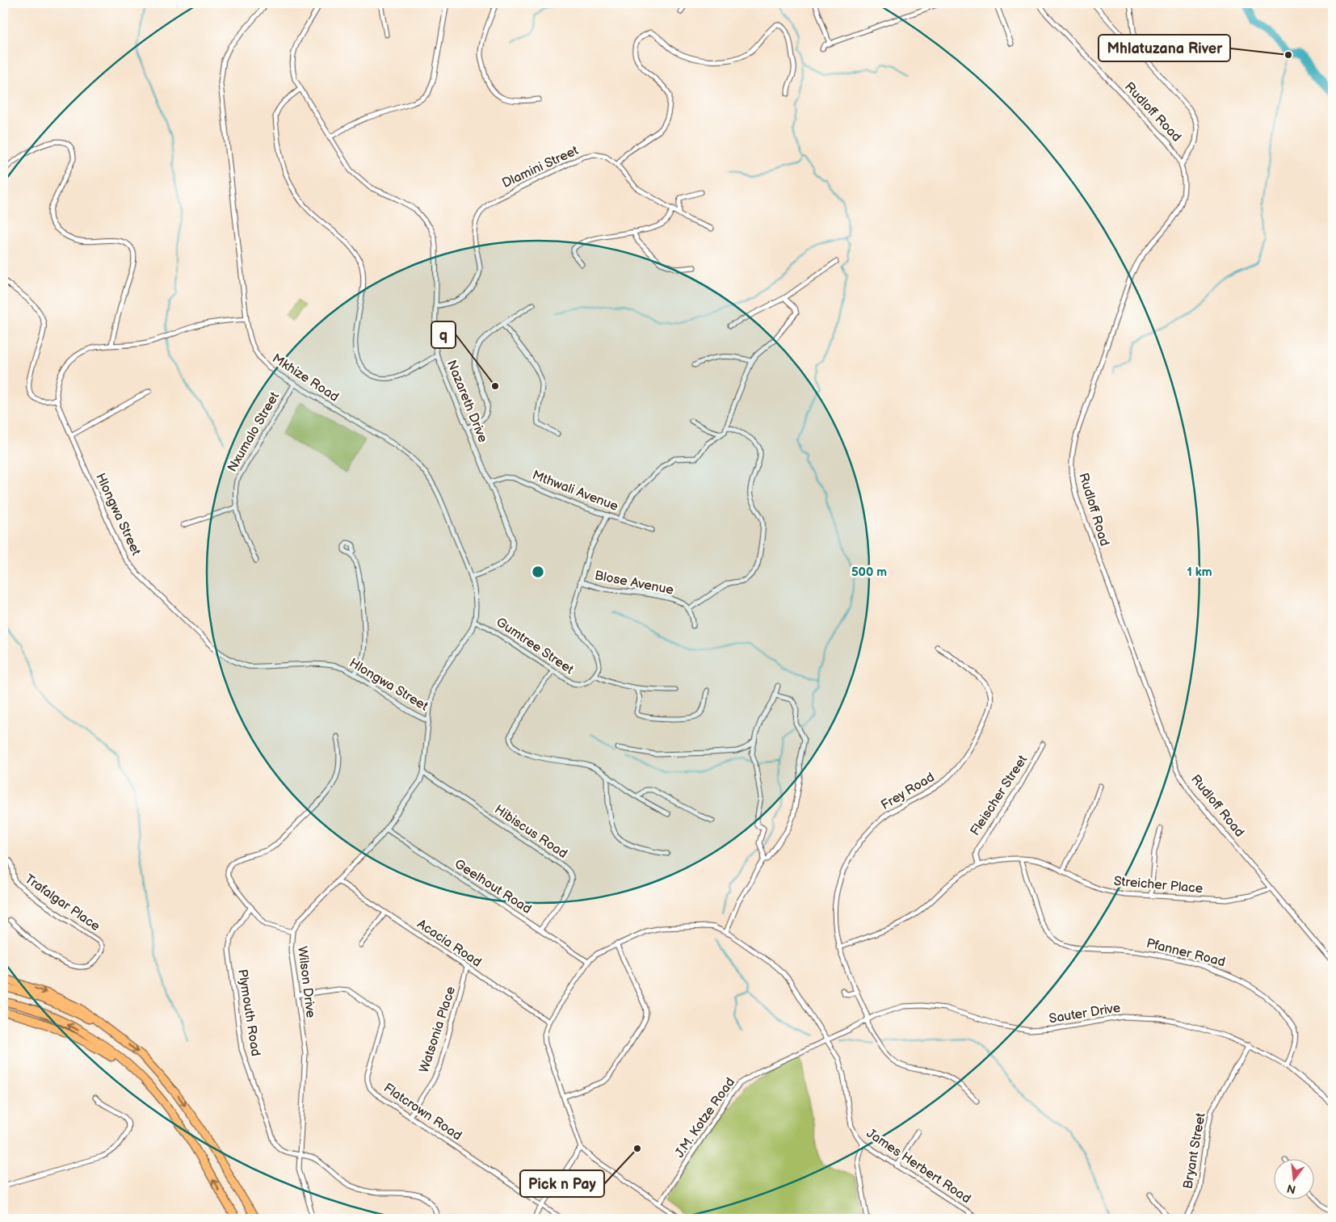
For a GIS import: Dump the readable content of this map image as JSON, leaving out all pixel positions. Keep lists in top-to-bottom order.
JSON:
{
  "streets": {
    "street": [
      "Rudloff Road",
      "Dlamini Street",
      "Mkhize Road",
      "Nazareth Drive",
      "Nxumalo Street",
      "Mthwali Avenue",
      "Hlongwa Street",
      "Blose Avenue",
      "Gumtree Street",
      "Frey Road",
      "Fleischer Street",
      "Hibiscus Road",
      "Streicher Place",
      "Geelhout Road",
      "Trafalgar Place",
      "Acacia Road",
      "Pfanner Road",
      "Wilson Drive",
      "Plymouth Road",
      "Sauter Drive",
      "Watsonia Place",
      "Flatcrown Road",
      "J.M. Kotze Road",
      "Bryant Street",
      "James Herbert Road"
    ]
  },
  "crossings": [
    ["Rudloff Road", "Streicher Place"],
    ["Dlamini Street", "Nazareth Drive"],
    ["Mkhize Road", "Nazareth Drive"],
    ["Mkhize Road", "Nxumalo Street"],
    ["Mkhize Road", "Hlongwa Street"],
    ["Mkhize Road", "Gumtree Street"],
    ["Mkhize Road", "Wilson Drive"],
    ["Nazareth Drive", "Mthwali Avenue"],
    ["Hlongwa Street", "Wilson Drive"],
    ["Frey Road", "Sauter Drive"],
    ["Fleischer Street", "Streicher Place"],
    ["Hibiscus Road", "Geelhout Road"],
    ["Hibiscus Road", "Wilson Drive"],
    ["Streicher Place", "Pfanner Road"],
    ["Geelhout Road", "Wilson Drive"],
    ["Geelhout Road", "James Herbert Road"],
    ["Acacia Road", "Wilson Drive"],
    ["Acacia Road", "Watsonia Place"],
    ["Acacia Road", "James Herbert Road"],
    ["Pfanner Road", "Sauter Drive"],
    ["Wilson Drive", "Plymouth Road"],
    ["Wilson Drive", "Flatcrown Road"],
    ["Sauter Drive", "J.M. Kotze Road"],
    ["Sauter Drive", "Bryant Street"],
    ["Sauter Drive", "James Herbert Road"],
    ["Watsonia Place", "Flatcrown Road"],
    ["J.M. Kotze Road", "James Herbert Road"]
  ],
  "places": ["Mhlatuzana River", "q", "Pick n Pay"],
  "north": "bottom",
  "rings": ["500 m", "1 km"]
}
